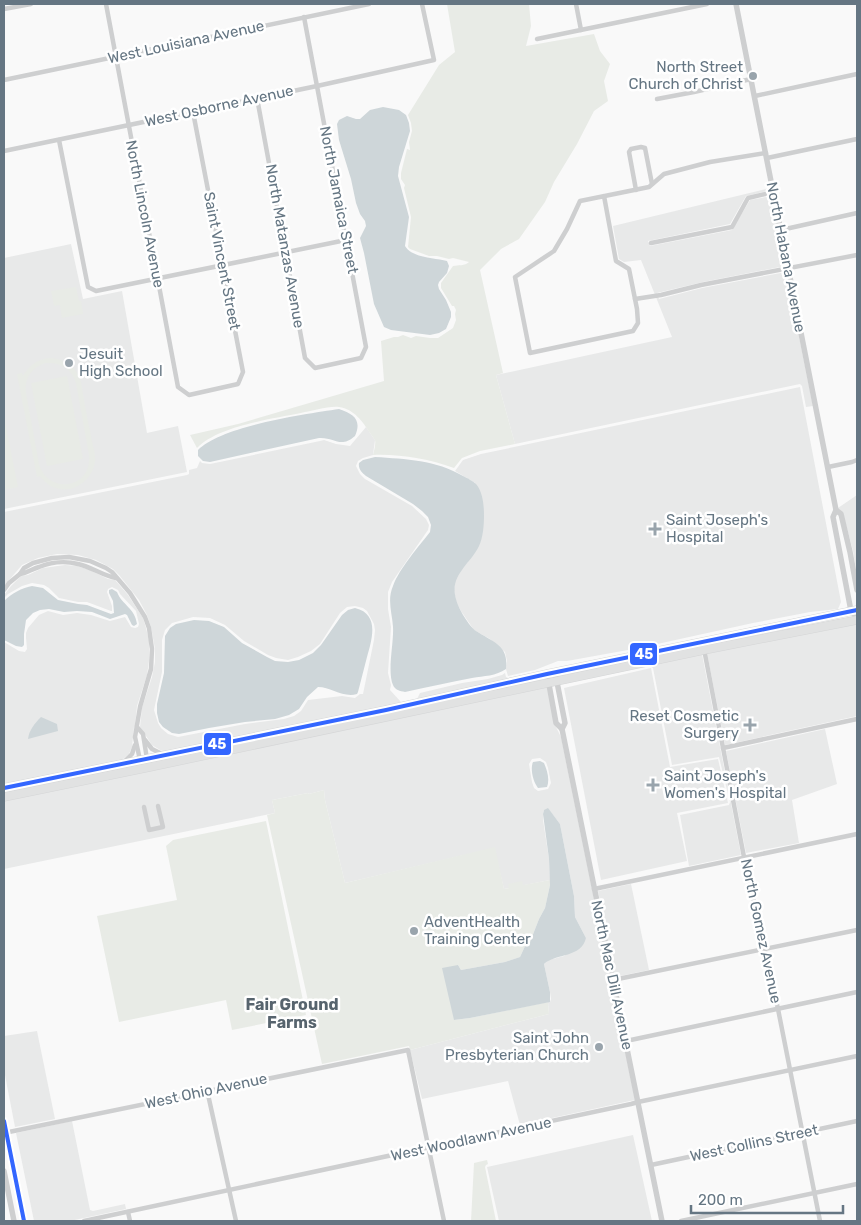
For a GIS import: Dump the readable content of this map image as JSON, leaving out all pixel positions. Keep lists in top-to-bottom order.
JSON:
{
  "streets": {
    "street": [
      "West Louisiana Avenue",
      "West Osborne Avenue",
      "North Jamaica Street",
      "North Lincoln Avenue",
      "North Matanzas Avenue",
      "North Habana Avenue",
      "Saint Vincent Street",
      "North Gomez Avenue",
      "North Mac Dill Avenue",
      "West Ohio Avenue",
      "West Woodlawn Avenue",
      "West Collins Street"
    ]
  },
  "crossings": [
    ["West Louisiana Avenue", "North Jamaica Street"],
    ["West Louisiana Avenue", "North Lincoln Avenue"],
    ["West Osborne Avenue", "North Jamaica Street"],
    ["West Osborne Avenue", "North Lincoln Avenue"],
    ["West Osborne Avenue", "North Matanzas Avenue"],
    ["West Osborne Avenue", "Saint Vincent Street"],
    ["North Jamaica Street", "North Matanzas Avenue"],
    ["North Lincoln Avenue", "Saint Vincent Street"],
    ["North Gomez Avenue", "West Woodlawn Avenue"],
    ["North Gomez Avenue", "West Collins Street"],
    ["North Mac Dill Avenue", "West Woodlawn Avenue"],
    ["North Mac Dill Avenue", "West Collins Street"],
    ["West Ohio Avenue", "West Woodlawn Avenue"]
  ],
  "districts": ["Fair Ground Farms"],
  "places": {
    "other": [
      "North Street Church of Christ",
      "Jesuit High School",
      "AdventHealth Training Center",
      "Saint John Presbyterian Church"
    ],
    "health": ["Saint Joseph's Hospital", "Reset Cosmetic Surgery", "Saint Joseph's Women's Hospital"]
  },
  "lines": ["transit line 45"],
  "scale_bar": "200 m"
}
